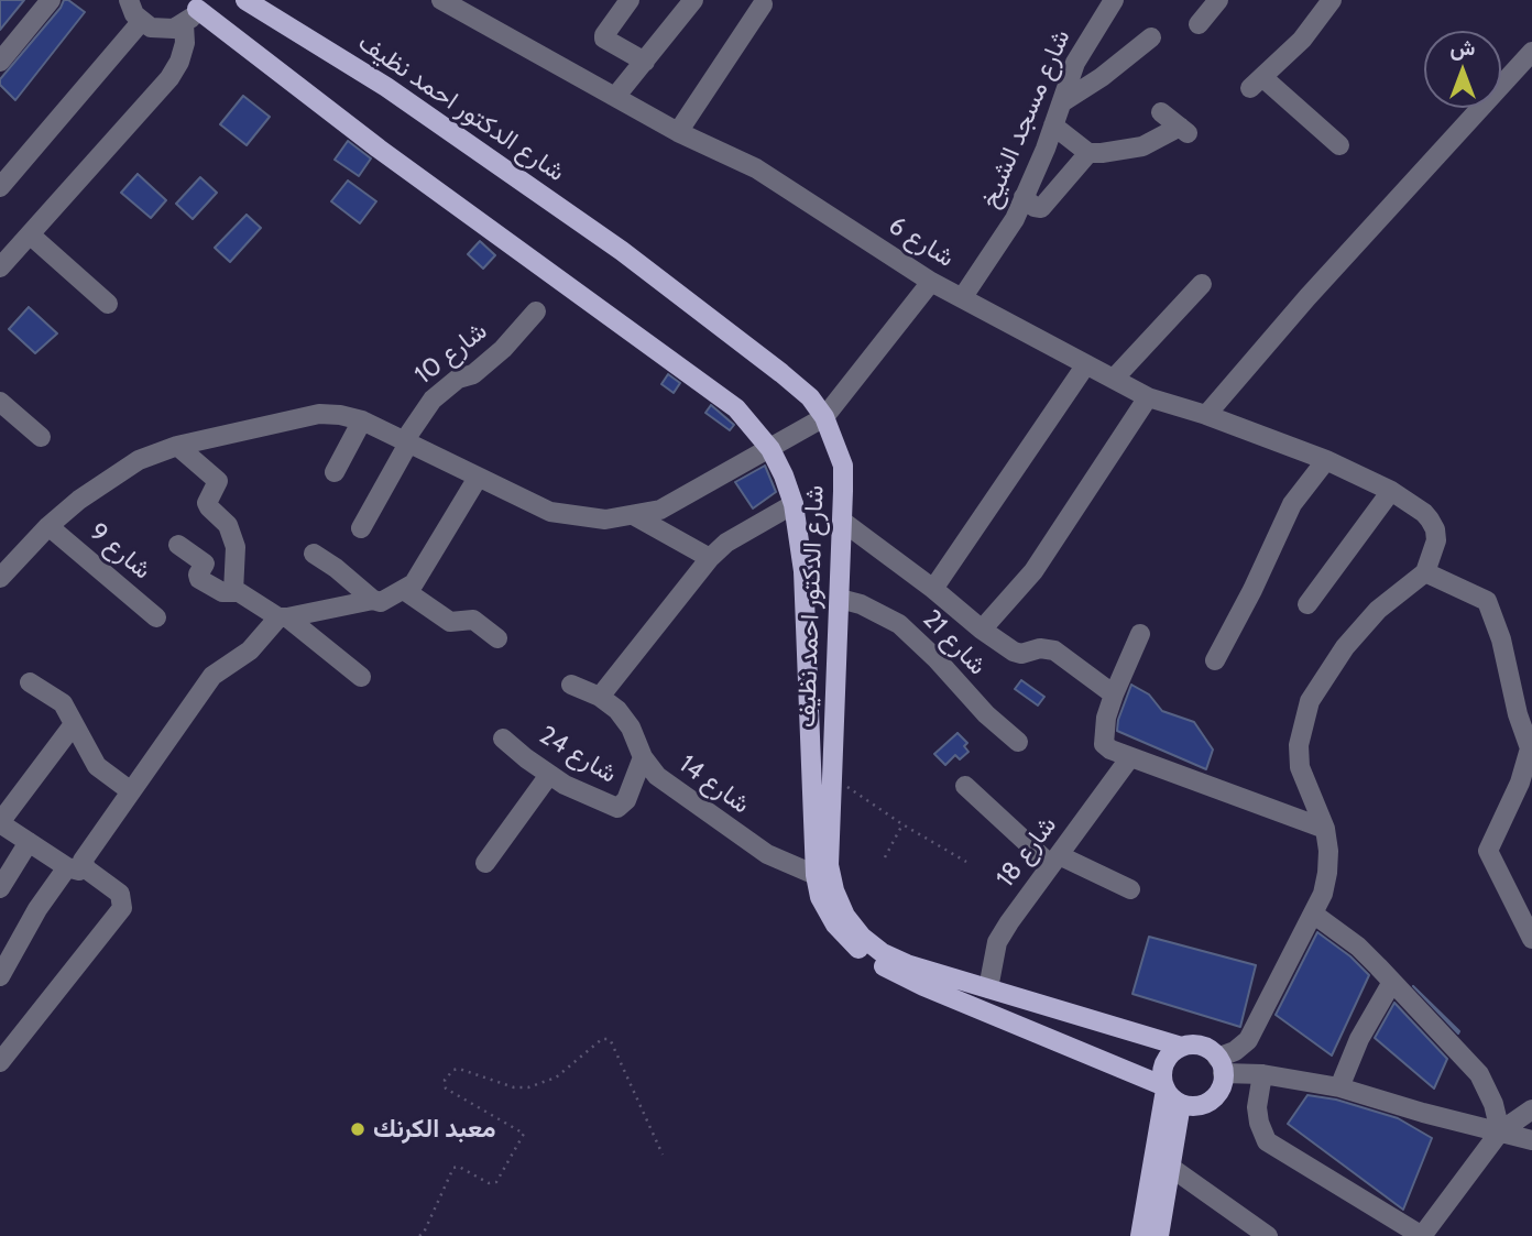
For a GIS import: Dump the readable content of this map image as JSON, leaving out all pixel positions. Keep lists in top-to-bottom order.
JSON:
{
  "streets": {
    "main road": ["شارع الدكتور احمد نظيف"],
    "street": [
      "شارع مسجد الشيخ",
      "شارع 6",
      "شارع 10",
      "شارع 9",
      "شارع 21",
      "شارع 24",
      "شارع 14",
      "شارع 18"
    ]
  },
  "crossings": [
    ["شارع الدكتور احمد نظيف", "شارع 21"],
    ["شارع الدكتور احمد نظيف", "شارع 14"],
    ["شارع الدكتور احمد نظيف", "شارع 18"],
    ["شارع مسجد الشيخ", "شارع 6"],
    ["شارع 24", "شارع 14"]
  ],
  "places": ["معبد الكرنك"],
  "north": "top"
}
